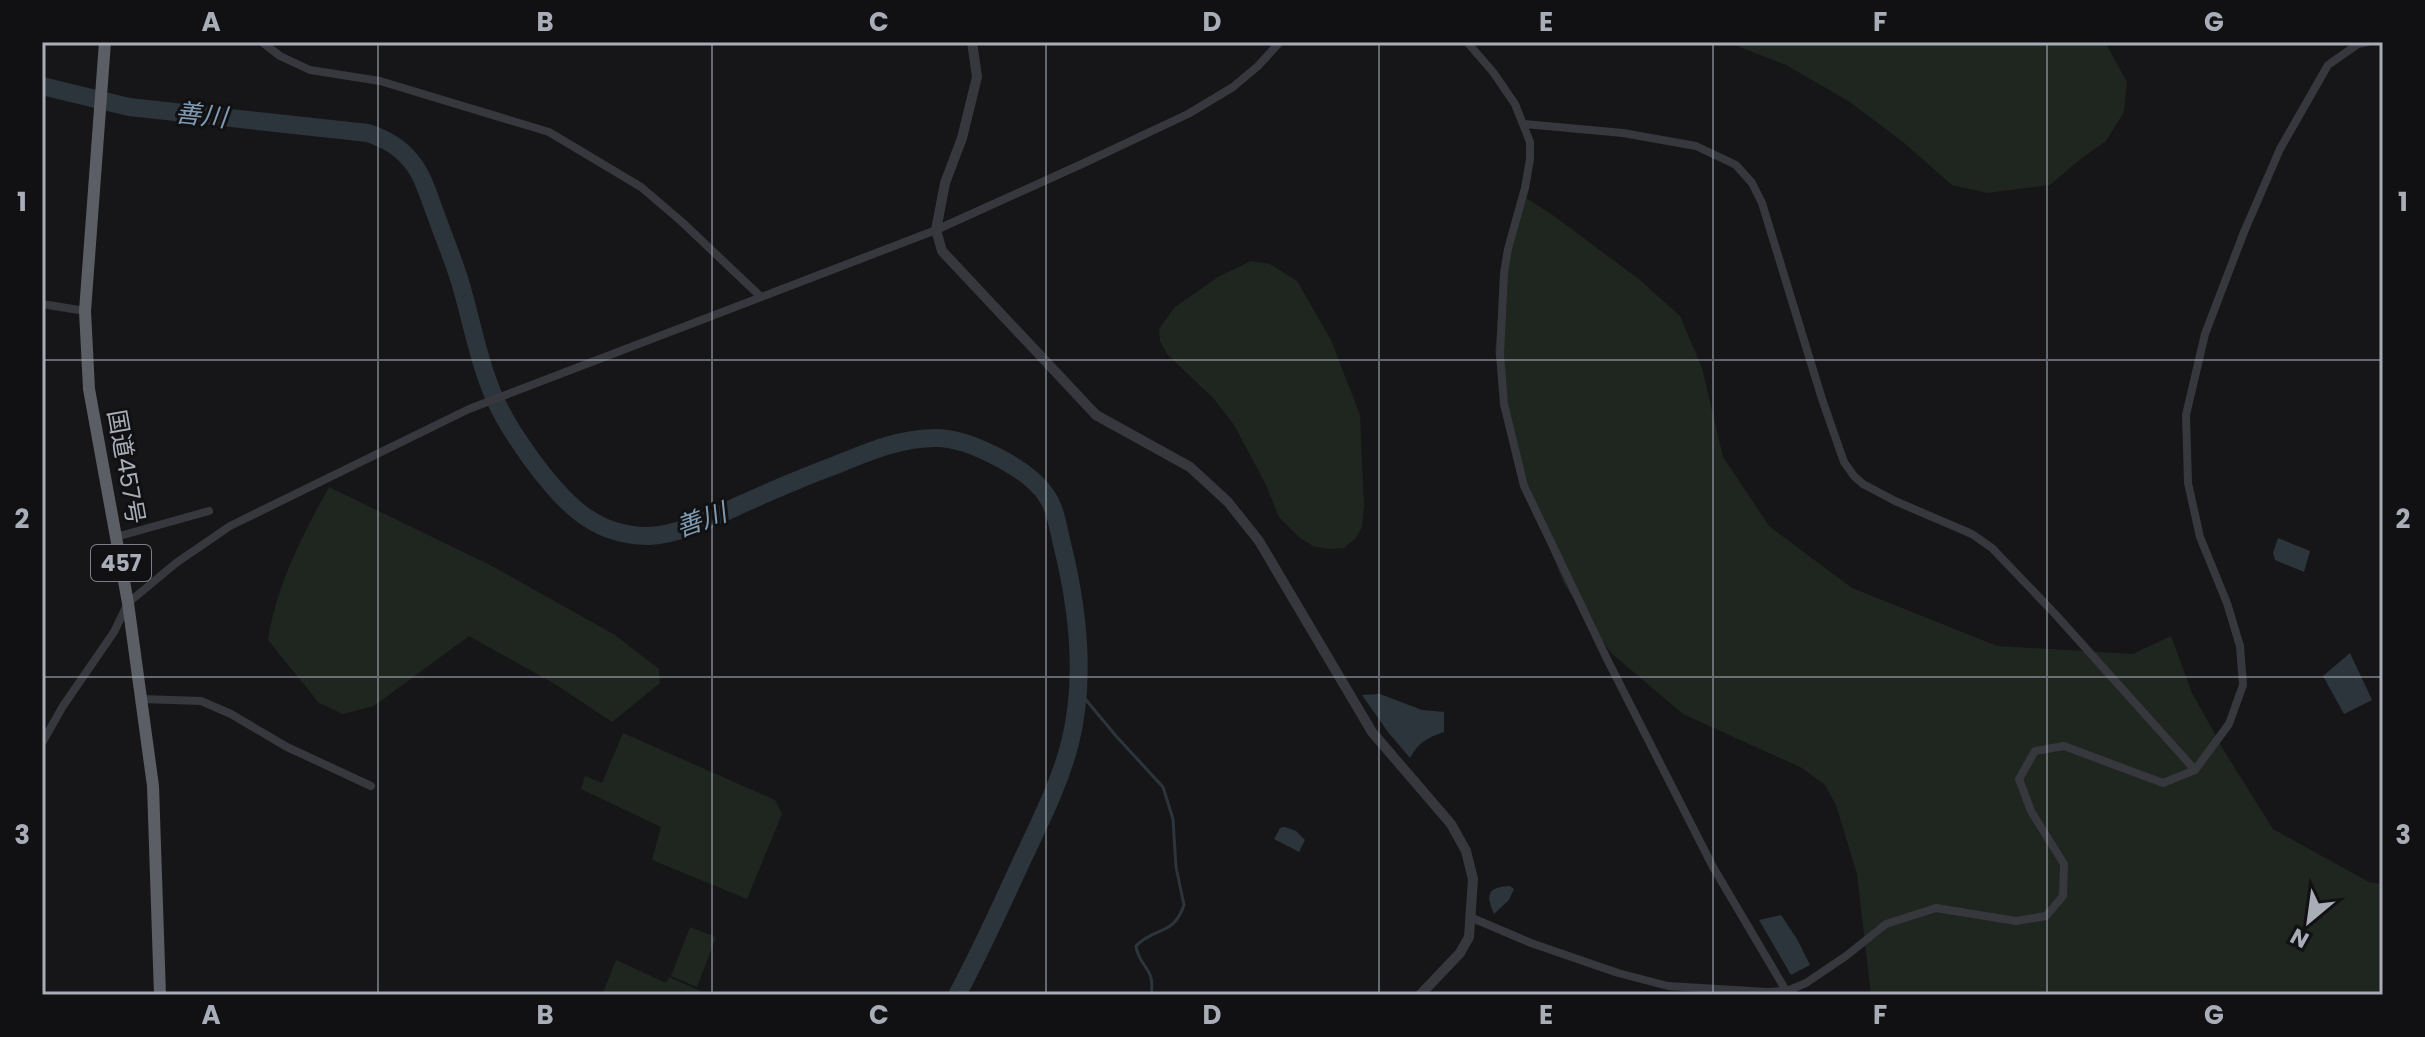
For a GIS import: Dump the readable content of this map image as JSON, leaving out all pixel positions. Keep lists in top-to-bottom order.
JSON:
{
  "streets": {
    "highway": ["国道457号", "457"]
  },
  "water": ["善川"],
  "north": "bottom left",
  "grid": {
    "columns": [
      "A",
      "B",
      "C",
      "D",
      "E",
      "F",
      "G"
    ],
    "rows": ["1", "2", "3"]
  }
}
